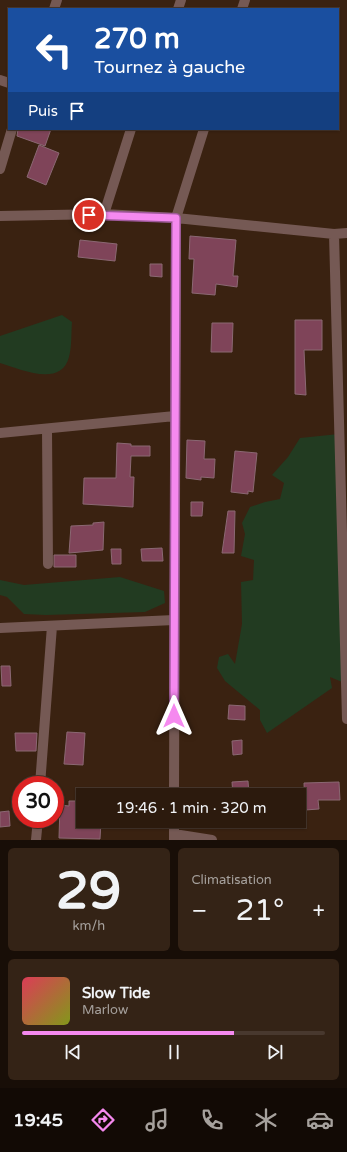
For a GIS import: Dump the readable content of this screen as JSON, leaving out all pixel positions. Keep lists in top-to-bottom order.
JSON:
{
  "page": {
    "turn": ["270 m", "Tournez à gauche"],
    "then": "Puis",
    "limit": "30",
    "trip": "19:46 · 1 min · 320 m",
    "tile": [
      ["29", "km/h"],
      "Climatisation"
    ],
    "heat": ["−", "21°", "+"],
    "song": ["Slow Tide", "Marlow"],
    "tabs": "19:45"
  }
}
